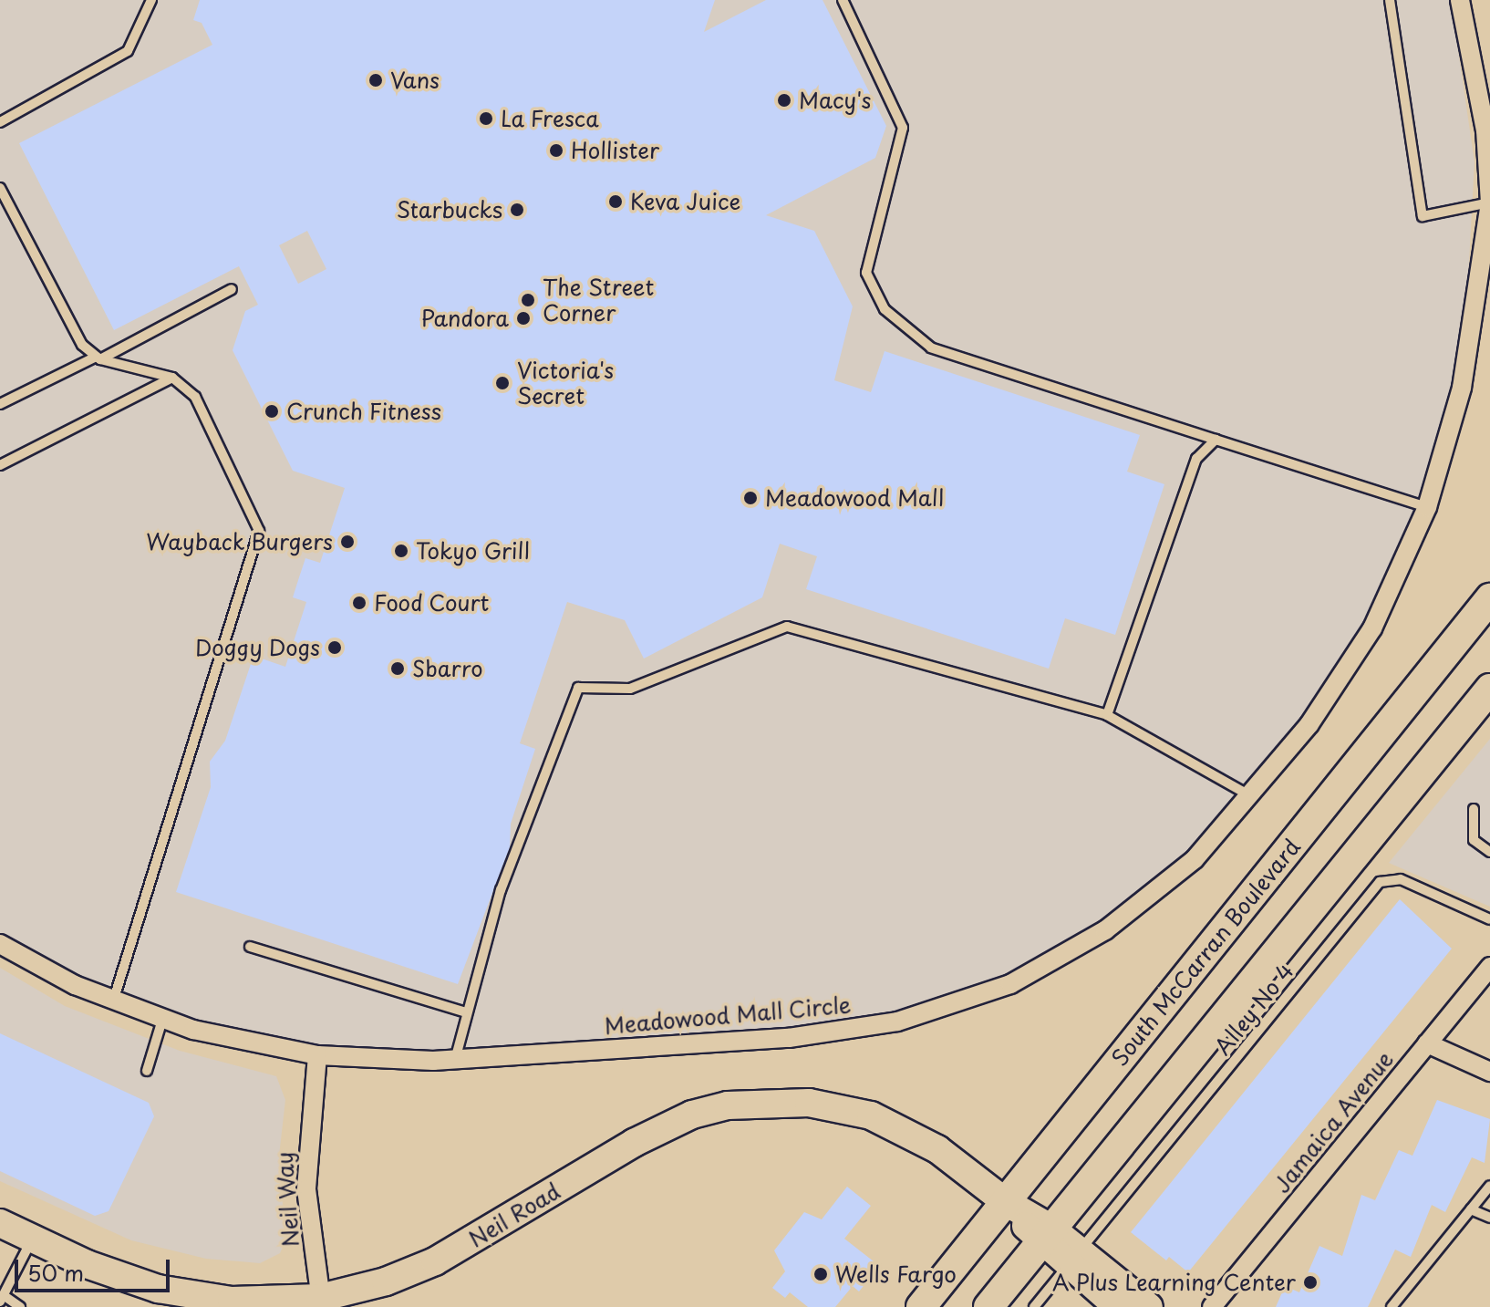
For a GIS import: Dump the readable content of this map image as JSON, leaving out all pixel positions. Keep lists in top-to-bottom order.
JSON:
{
  "streets": {
    "main road": ["South McCarran Boulevard"],
    "street": [
      "Meadowood Mall Circle",
      "Jamaica Avenue",
      "Neil Way",
      "Neil Road"
    ],
    "lane": ["Alley No 4"]
  },
  "crossings": [
    ["South McCarran Boulevard", "Neil Road"],
    ["Alley No 4", "Neil Road"],
    ["Meadowood Mall Circle", "Neil Way"],
    ["Neil Way", "Neil Road"]
  ],
  "places": [
    "Vans",
    "Macy's",
    "La Fresca",
    "Hollister",
    "Keva Juice",
    "Starbucks",
    "The Street Corner",
    "Pandora",
    "Victoria's Secret",
    "Crunch Fitness",
    "Meadowood Mall",
    "Wayback Burgers",
    "Tokyo Grill",
    "Food Court",
    "Doggy Dogs",
    "Sbarro",
    "Wells Fargo",
    "A Plus Learning Center"
  ],
  "scale_bar": "50 m"
}
